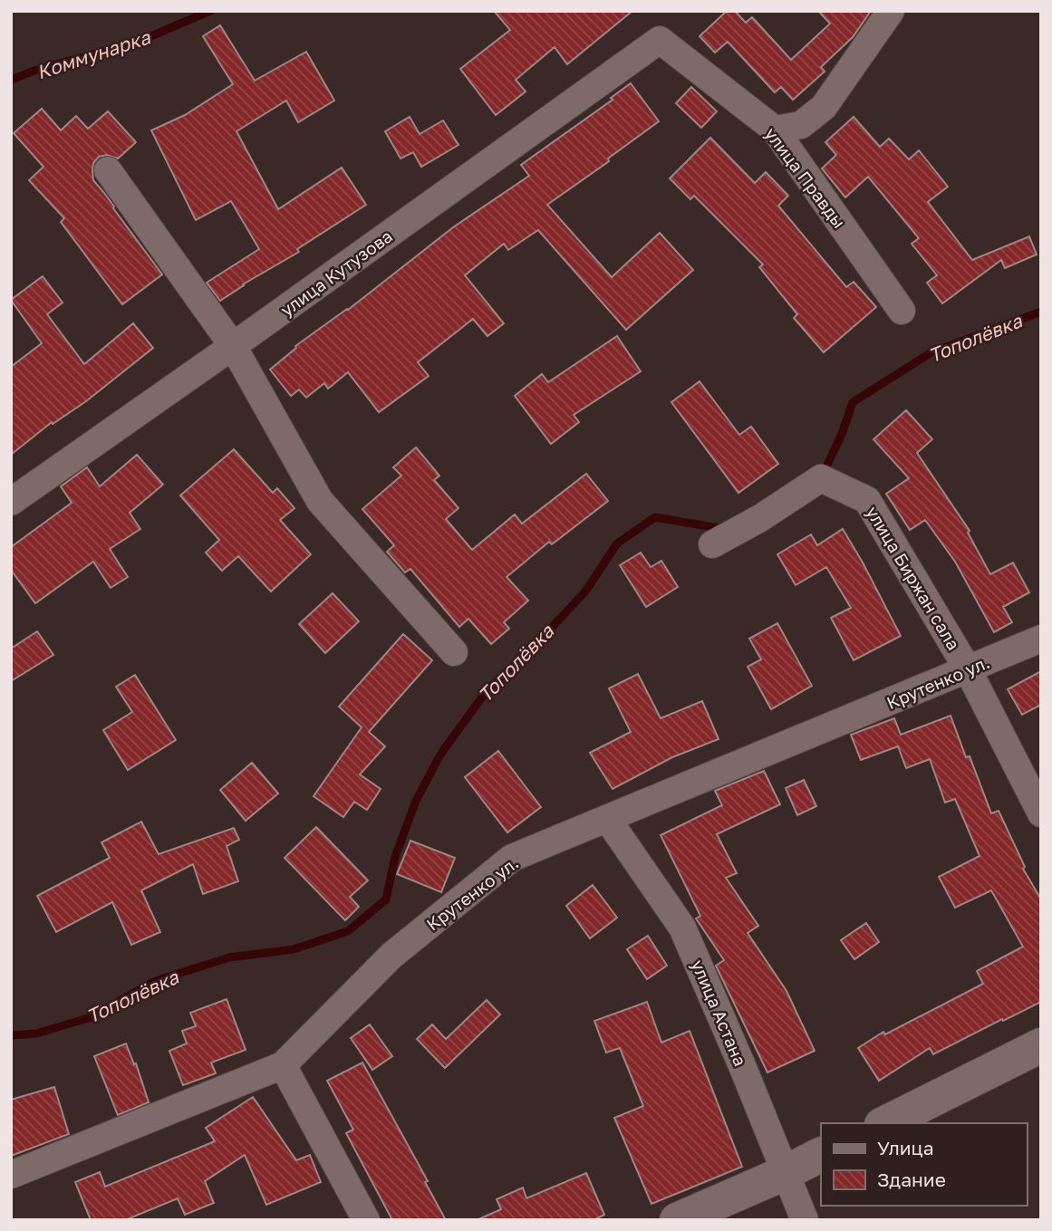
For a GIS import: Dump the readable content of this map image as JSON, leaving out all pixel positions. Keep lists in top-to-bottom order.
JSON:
{
  "streets": {
    "street": [
      "улица Правды",
      "улица Кутузова",
      "улица Биржан сала",
      "Крутенко ул.",
      "улица Астана"
    ]
  },
  "crossings": [
    ["улица Правды", "улица Кутузова"],
    ["улица Биржан сала", "Крутенко ул."],
    ["Крутенко ул.", "улица Астана"]
  ],
  "water": ["Коммунарка", "Тополёвка"],
  "legend": ["Улица", "Здание"]
}
